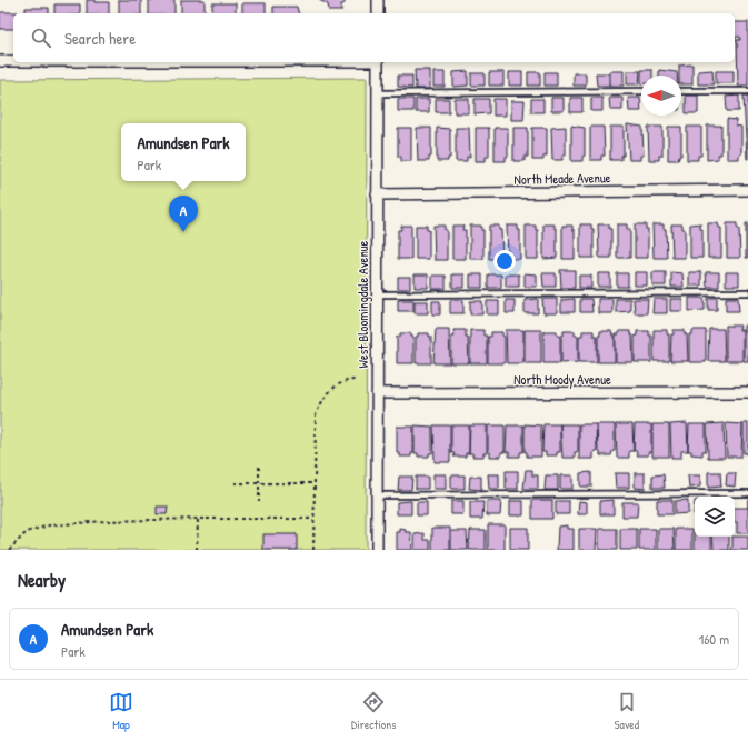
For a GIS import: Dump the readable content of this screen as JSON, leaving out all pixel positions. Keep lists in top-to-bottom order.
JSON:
{
  "streets": {
    "street": ["North Meade Avenue", "West Bloomingdale Avenue", "North Moody Avenue"]
  },
  "crossings": [
    ["North Meade Avenue", "West Bloomingdale Avenue"],
    ["West Bloomingdale Avenue", "North Moody Avenue"]
  ],
  "north": "left",
  "page": {
    "search": "Search here",
    "popup": ["Amundsen Park", "Park"],
    "pins": "A",
    "heading": "Nearby",
    "list": [
      {
        "mark": "A",
        "name": "Amundsen Park",
        "note": "Park",
        "value": "160 m"
      }
    ],
    "nav": ["Map", "Directions", "Saved"]
  }
}
